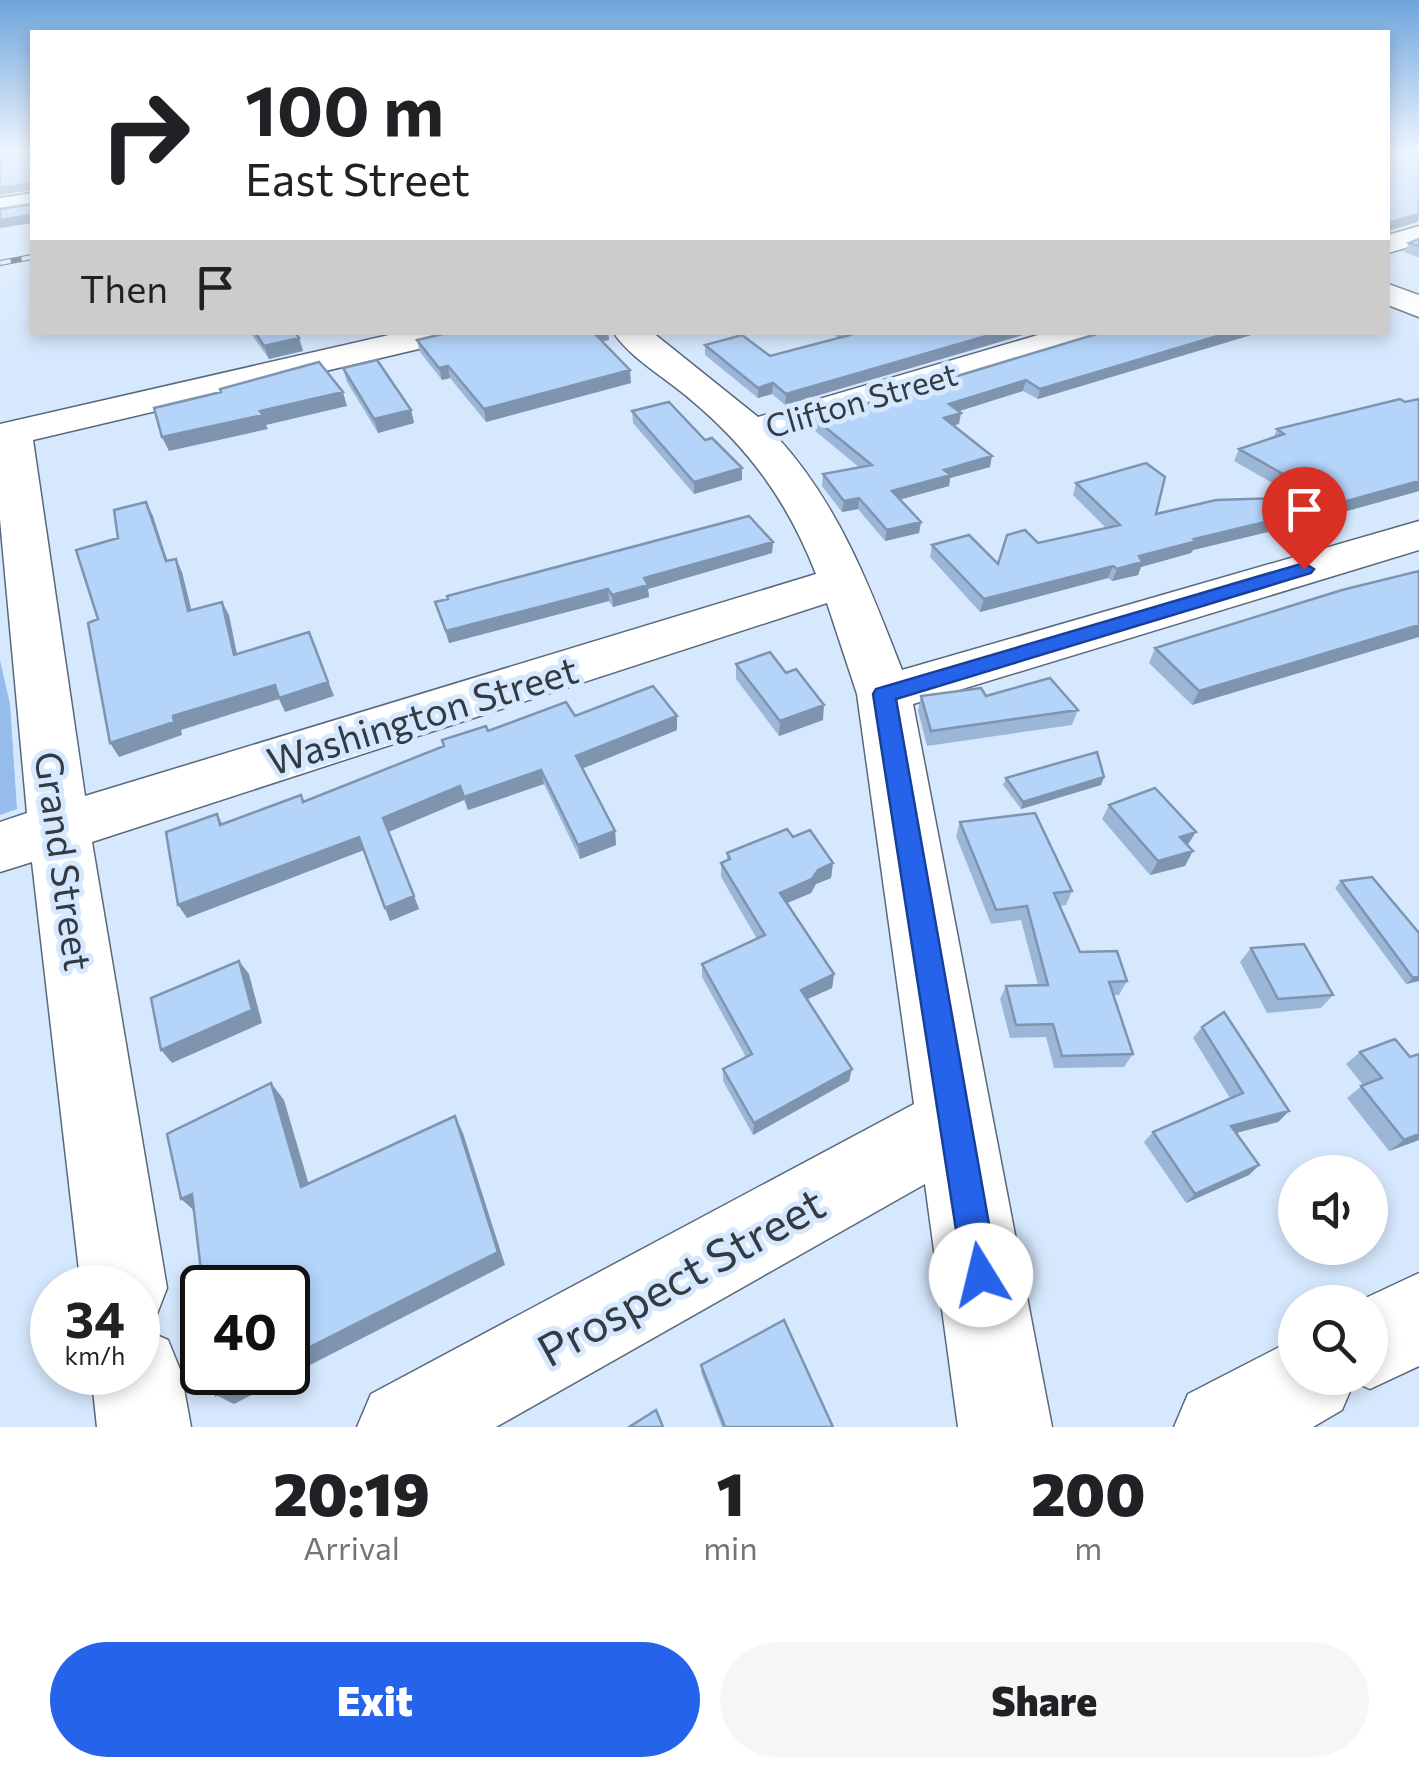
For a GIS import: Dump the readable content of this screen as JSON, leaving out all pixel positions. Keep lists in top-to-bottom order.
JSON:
{
  "streets": {
    "street": [
      "Clifton Street",
      "Washington Street",
      "Grand Street",
      "Prospect Street"
    ]
  },
  "crossings": [
    ["Washington Street", "Grand Street"]
  ],
  "page": {
    "turn": ["100 m", "East Street"],
    "then": "Then",
    "speed": "34 km/h",
    "limit": "40",
    "eta": [
      "20:19",
      "Arrival",
      "1",
      "min",
      "200",
      "m"
    ],
    "buttons": ["Exit", "Share"]
  }
}
